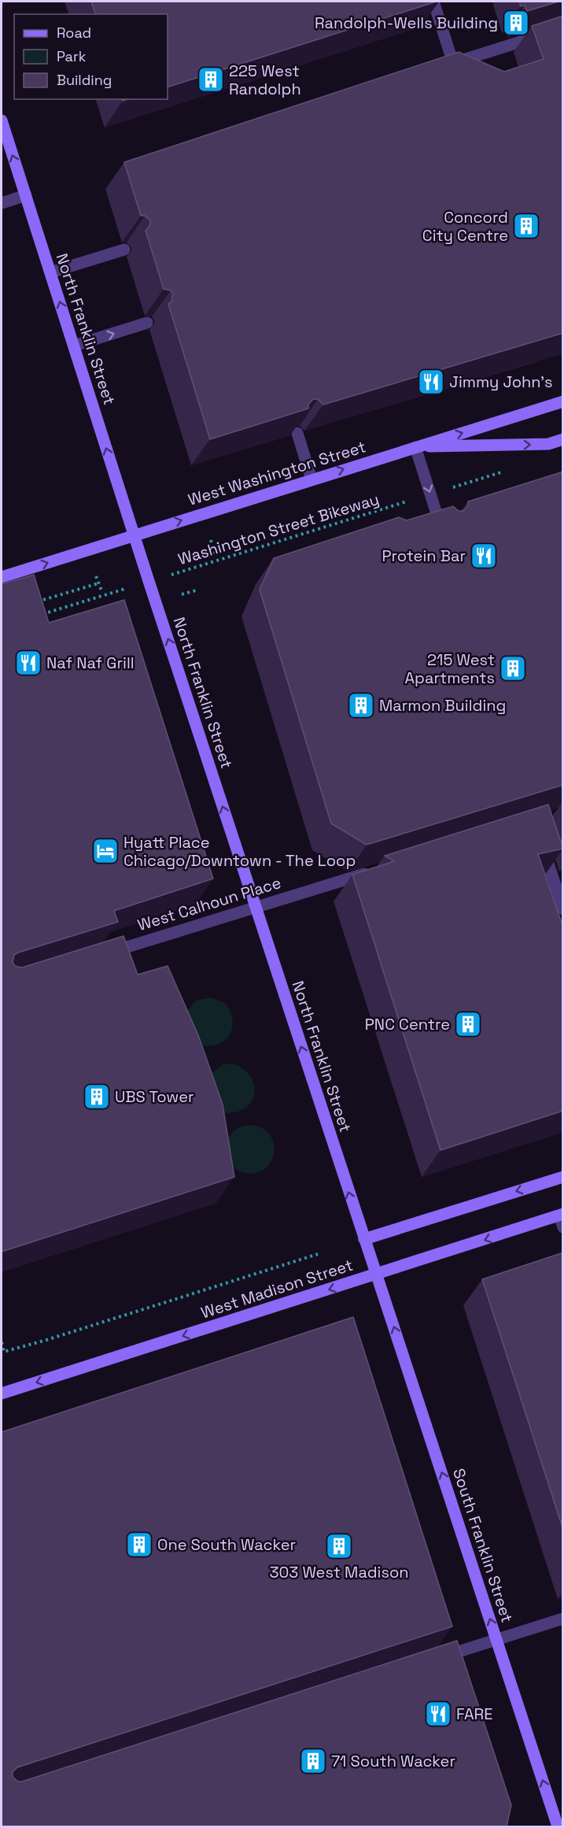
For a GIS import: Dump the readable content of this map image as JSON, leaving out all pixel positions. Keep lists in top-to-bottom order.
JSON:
{
  "streets": {
    "main road": [
      "North Franklin Street",
      "West Washington Street",
      "West Madison Street",
      "South Franklin Street"
    ],
    "lane": ["West Calhoun Place"],
    "path": ["Washington Street Bikeway"]
  },
  "crossings": [
    ["North Franklin Street", "West Washington Street"],
    ["North Franklin Street", "Washington Street Bikeway"],
    ["North Franklin Street", "West Calhoun Place"],
    ["North Franklin Street", "West Madison Street"],
    ["North Franklin Street", "South Franklin Street"],
    ["West Madison Street", "South Franklin Street"]
  ],
  "one_way": ["North Franklin Street", "West Washington Street", "South Franklin Street"],
  "places": {
    "building": [
      "Randolph-Wells Building",
      "225 West Randolph",
      "Concord City Centre",
      "215 West Apartments",
      "Marmon Building",
      "PNC Centre",
      "UBS Tower",
      "One South Wacker",
      "303 West Madison",
      "71 South Wacker"
    ],
    "restaurant": [
      "Jimmy John's",
      "Protein Bar",
      "Naf Naf Grill",
      "FARE"
    ],
    "hotel": ["Hyatt Place Chicago/Downtown - The Loop"]
  },
  "legend": ["Road", "Park", "Building"]
}
